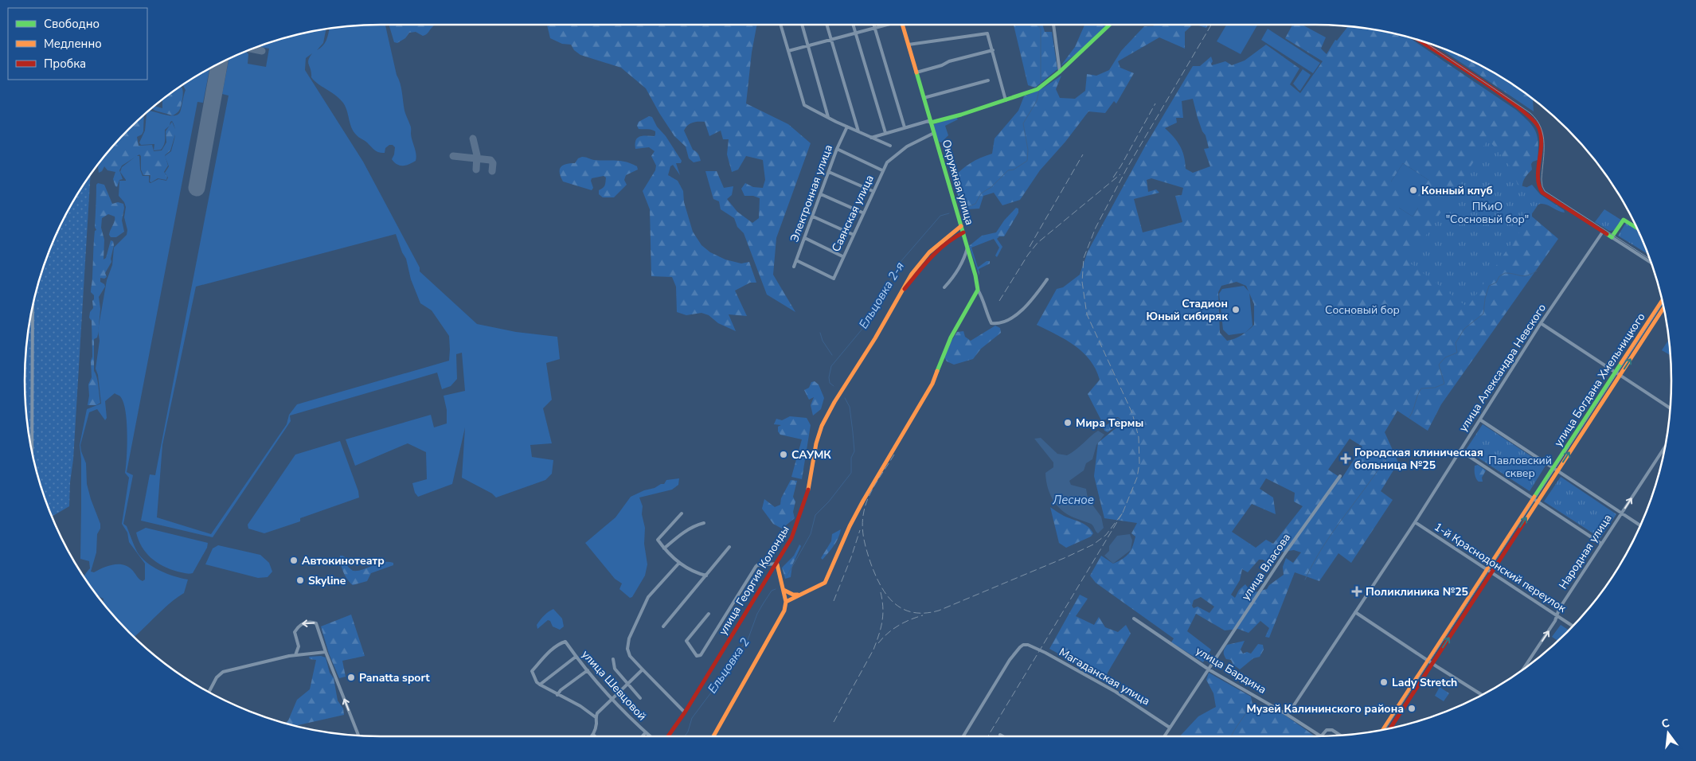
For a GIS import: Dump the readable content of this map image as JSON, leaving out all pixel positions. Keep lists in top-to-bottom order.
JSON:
{
  "streets": {
    "main road": ["Окружная улица", "улица Богдана Хмельницкого", "улица Георгия Колонды"],
    "street": [
      "Электронная улица",
      "Саянская улица",
      "улица Александра Невского",
      "Народная улица",
      "улица Власова",
      "1-й Краснодонский переулок",
      "улица Бардина",
      "Магаданская улица",
      "улица Шевцовой"
    ]
  },
  "crossings": [
    ["Окружная улица", "Саянская улица"],
    ["Окружная улица", "улица Георгия Колонды"],
    ["Электронная улица", "Саянская улица"],
    ["улица Александра Невского", "1-й Краснодонский переулок"],
    ["улица Александра Невского", "улица Бардина"],
    ["улица Богдана Хмельницкого", "1-й Краснодонский переулок"],
    ["Народная улица", "1-й Краснодонский переулок"],
    ["улица Власова", "улица Бардина"],
    ["улица Власова", "Магаданская улица"]
  ],
  "one_way": ["Народная улица"],
  "water": ["Ельцовка 2-я", "Лесное", "Ельцовка 2"],
  "parks": ["ПКиО \"Сосновый бор\"", "Сосновый бор", "Павловский сквер"],
  "places": {
    "other": [
      "Конный клуб",
      "Стадион Юный сибиряк",
      "Мира Термы",
      "САУМК",
      "Автокинотеатр",
      "Skyline",
      "Panatta sport",
      "Lady Stretch",
      "Музей Калининского района"
    ],
    "health": ["Городская клиническая больница №25", "Поликлиника №25"]
  },
  "legend": ["Свободно", "Медленно", "Пробка"],
  "north": "top"
}
